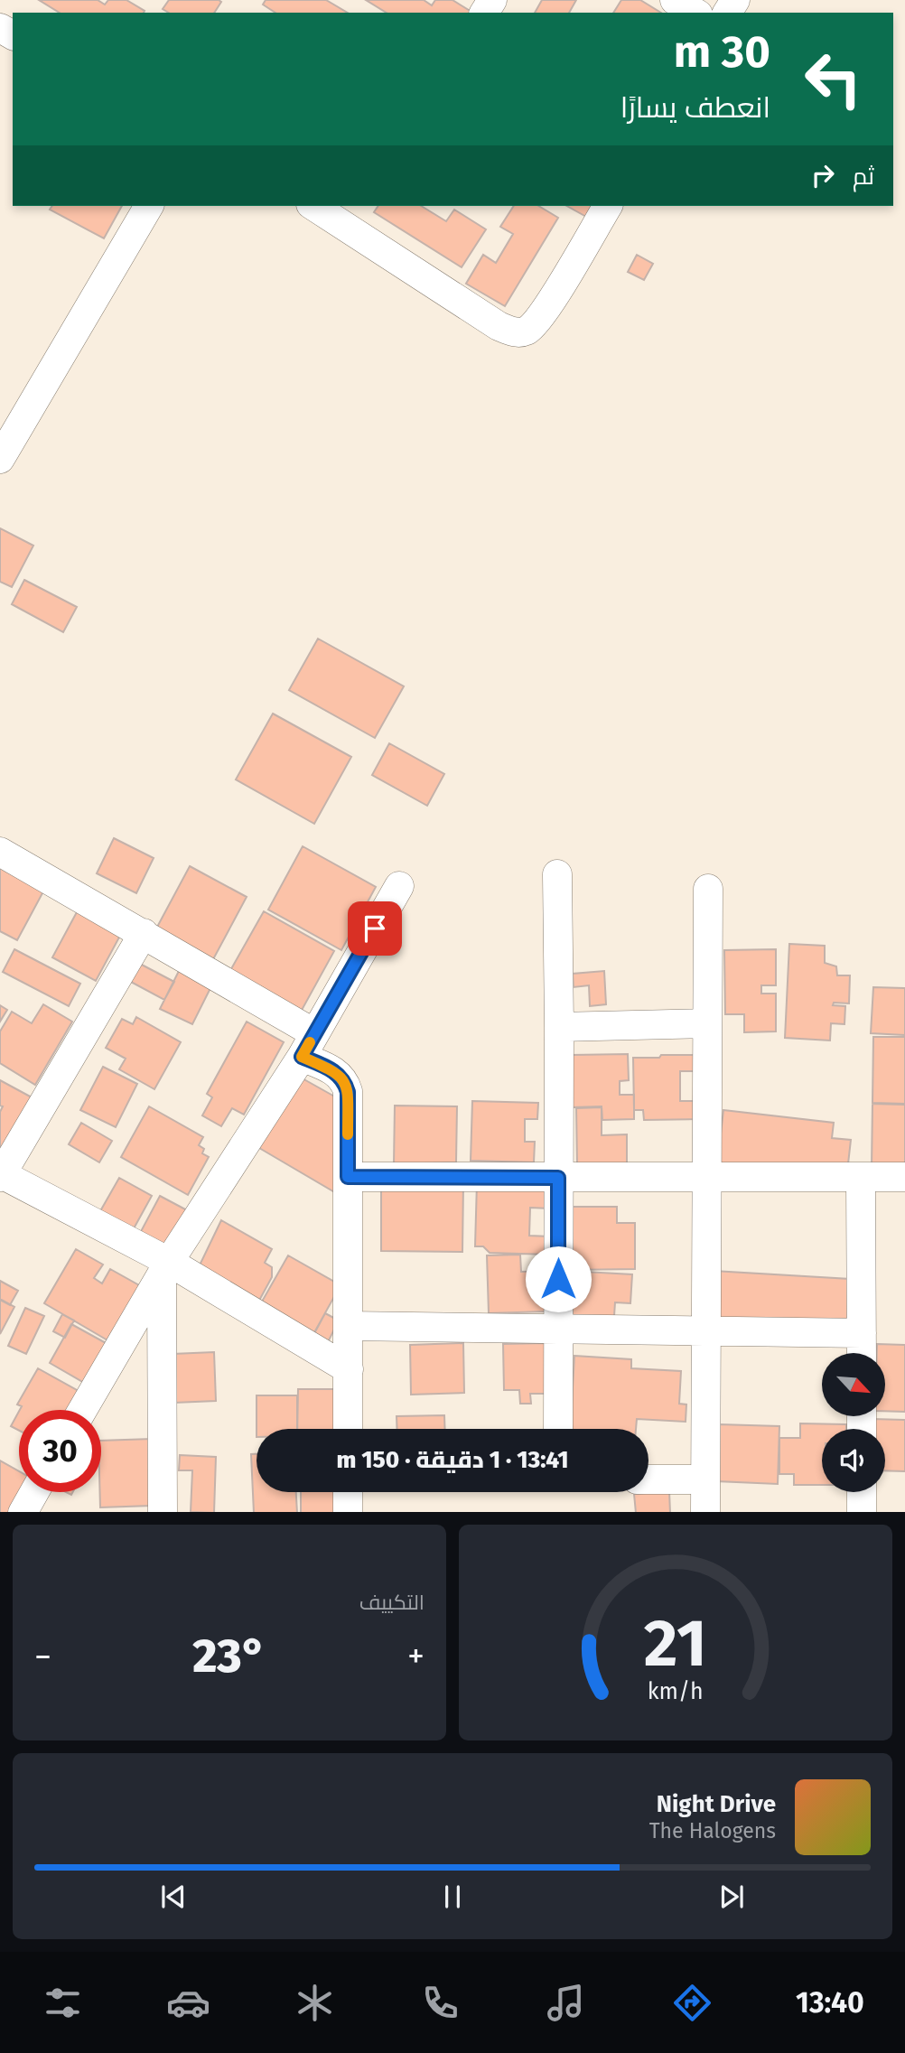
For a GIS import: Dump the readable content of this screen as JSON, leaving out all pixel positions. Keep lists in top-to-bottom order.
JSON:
{
  "north": "bottom right",
  "page": {
    "turn": ["30 m", "انعطف يسارًا"],
    "then": "ثم",
    "limit": "30",
    "trip": "13:41 · 1 دقيقة · 150 m",
    "tile": "التكييف",
    "heat": ["−", "23°", "+"],
    "song": ["Night Drive", "The Halogens"],
    "tabs": "13:40",
    "gauge": ["21", "km/h"]
  }
}
